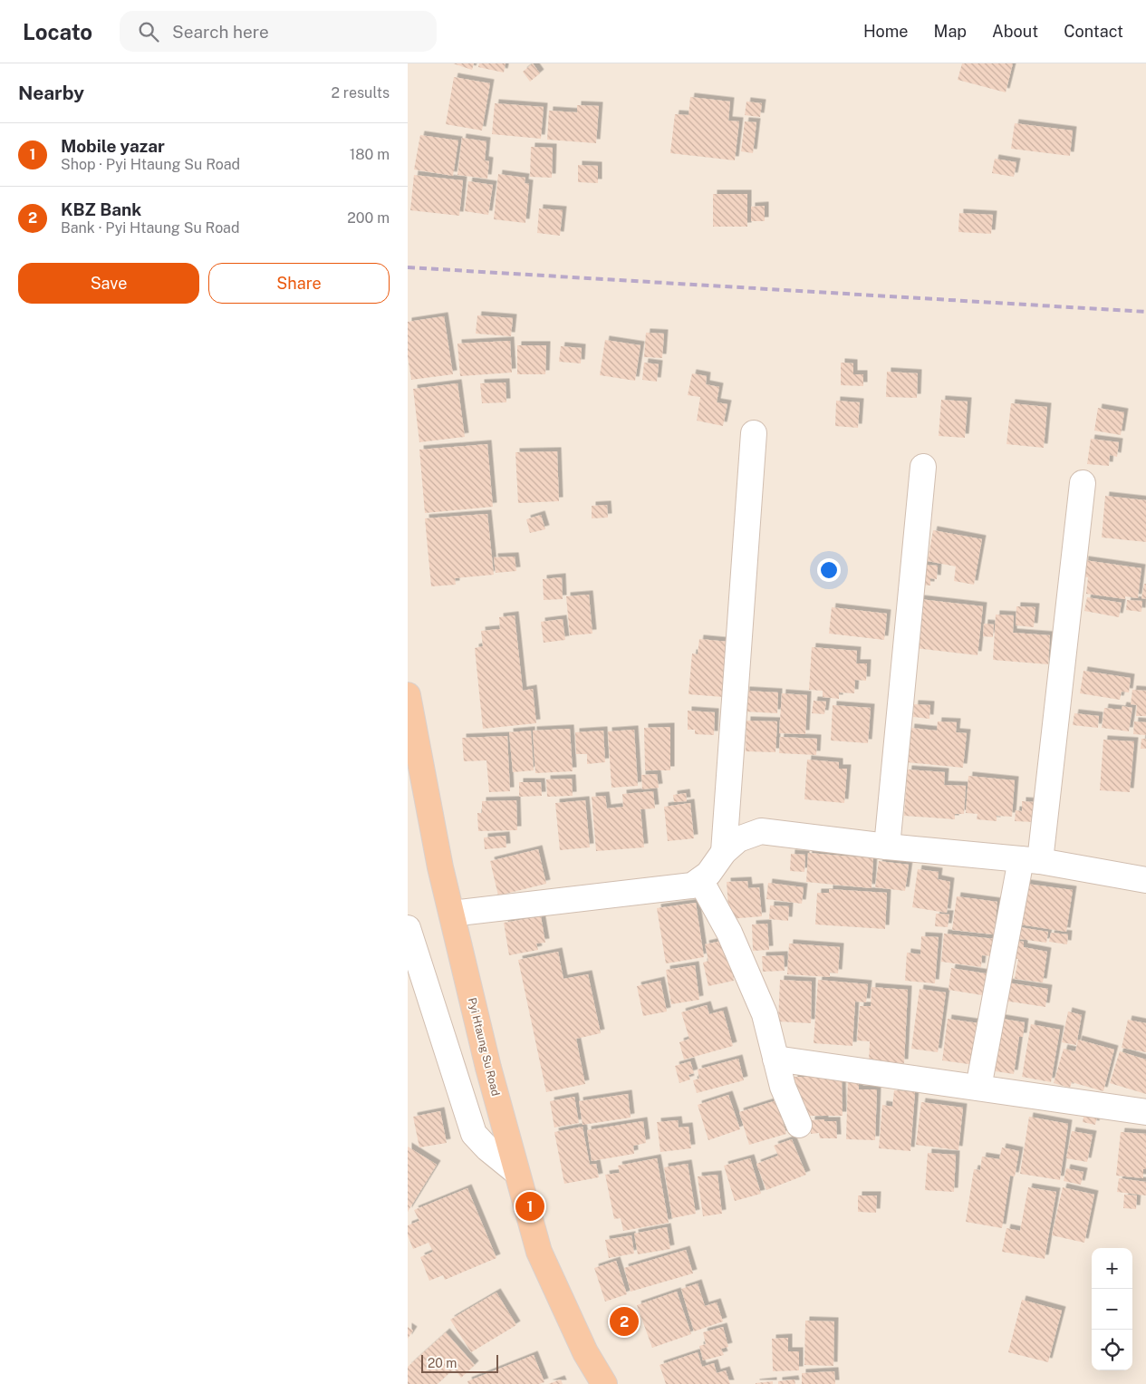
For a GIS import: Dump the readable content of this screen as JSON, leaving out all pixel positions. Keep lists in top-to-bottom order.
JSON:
{
  "streets": {
    "highway": ["Pyi Htaung Su Road"]
  },
  "scale_bar": "20 m",
  "page": {
    "header": "Locato",
    "search": "Search here",
    "nav": [
      "Home",
      "Map",
      "About",
      "Contact"
    ],
    "heading": ["Nearby", "2 results"],
    "list": [
      {
        "mark": "1",
        "name": "Mobile yazar",
        "note": "Shop · Pyi Htaung Su Road",
        "value": "180 m"
      },
      {
        "mark": "2",
        "name": "KBZ Bank",
        "note": "Bank · Pyi Htaung Su Road",
        "value": "200 m"
      }
    ],
    "buttons": ["Save", "Share"],
    "pins": ["1", "2"],
    "map_buttons": ["+", "−"],
    "scale": "20 m"
  }
}
